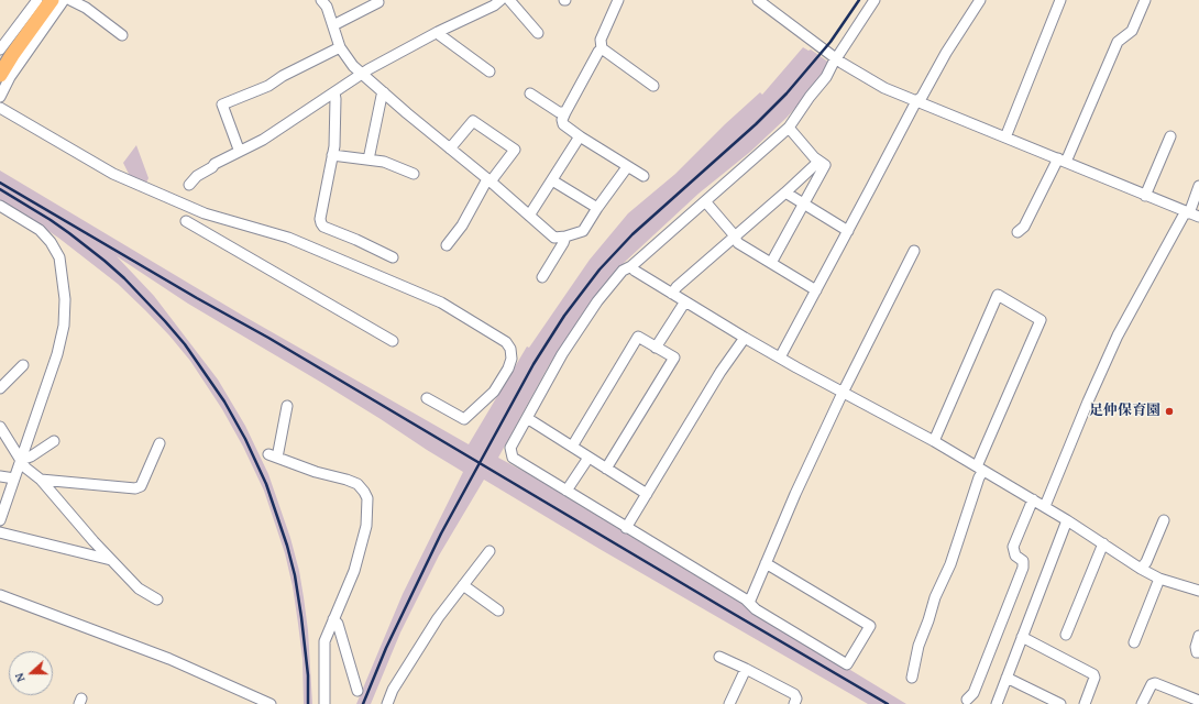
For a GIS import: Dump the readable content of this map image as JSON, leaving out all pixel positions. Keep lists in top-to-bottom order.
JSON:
{
  "places": ["足仲保育園"],
  "north": "left"
}
